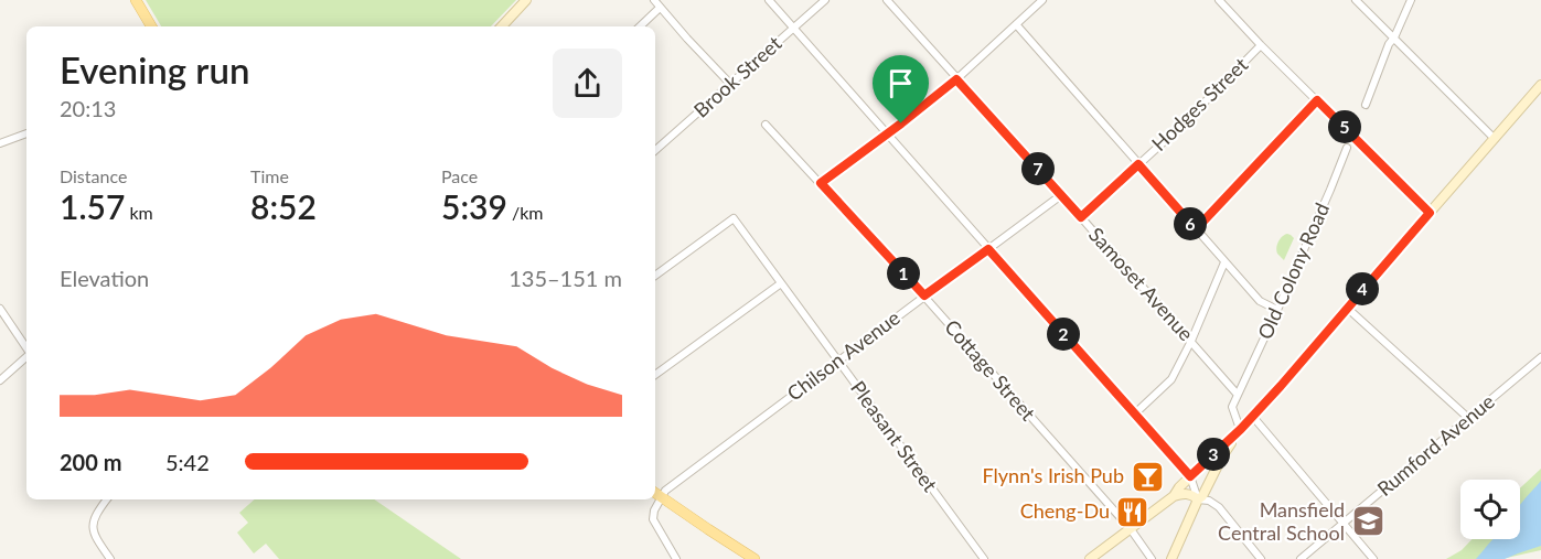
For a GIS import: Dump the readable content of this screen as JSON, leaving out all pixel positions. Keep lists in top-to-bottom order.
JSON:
{
  "streets": {
    "street": [
      "Brook Street",
      "Hodges Street",
      "Old Colony Road",
      "Samoset Avenue",
      "Chilson Avenue",
      "Cottage Street",
      "Pleasant Street",
      "Rumford Avenue"
    ]
  },
  "crossings": [
    ["Hodges Street", "Samoset Avenue"],
    ["Old Colony Road", "Samoset Avenue"],
    ["Samoset Avenue", "Chilson Avenue"],
    ["Chilson Avenue", "Cottage Street"],
    ["Chilson Avenue", "Pleasant Street"]
  ],
  "places": {
    "bar": ["Flynn's Irish Pub"],
    "restaurant": ["Cheng-Du"],
    "school or university": ["Mansfield Central School"]
  },
  "page": {
    "heading": ["Evening run", "20:13"],
    "pins": [
      "5",
      "7",
      "6",
      "1",
      "4",
      "2",
      "3"
    ],
    "stats": [
      ["Distance", "1.57 km"],
      ["Time", "8:52"],
      ["Pace", "5:39 /km"]
    ],
    "chart": ["Elevation", "135–151 m"],
    "list": [
      {
        "name": "200 m",
        "note": "5:42"
      }
    ]
  }
}
